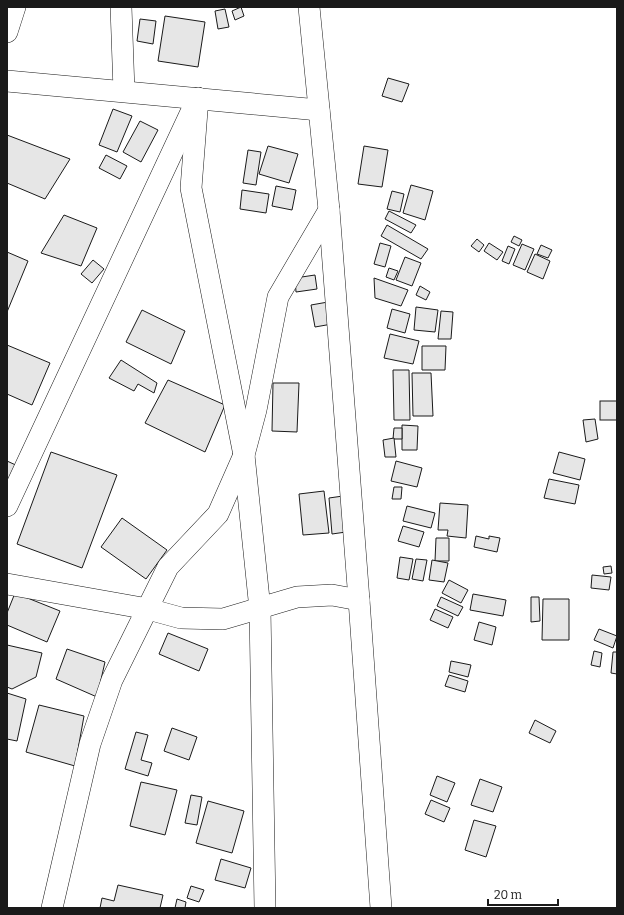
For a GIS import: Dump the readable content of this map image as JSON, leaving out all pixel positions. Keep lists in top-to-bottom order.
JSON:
{
  "scale_bar": "20 m"
}
